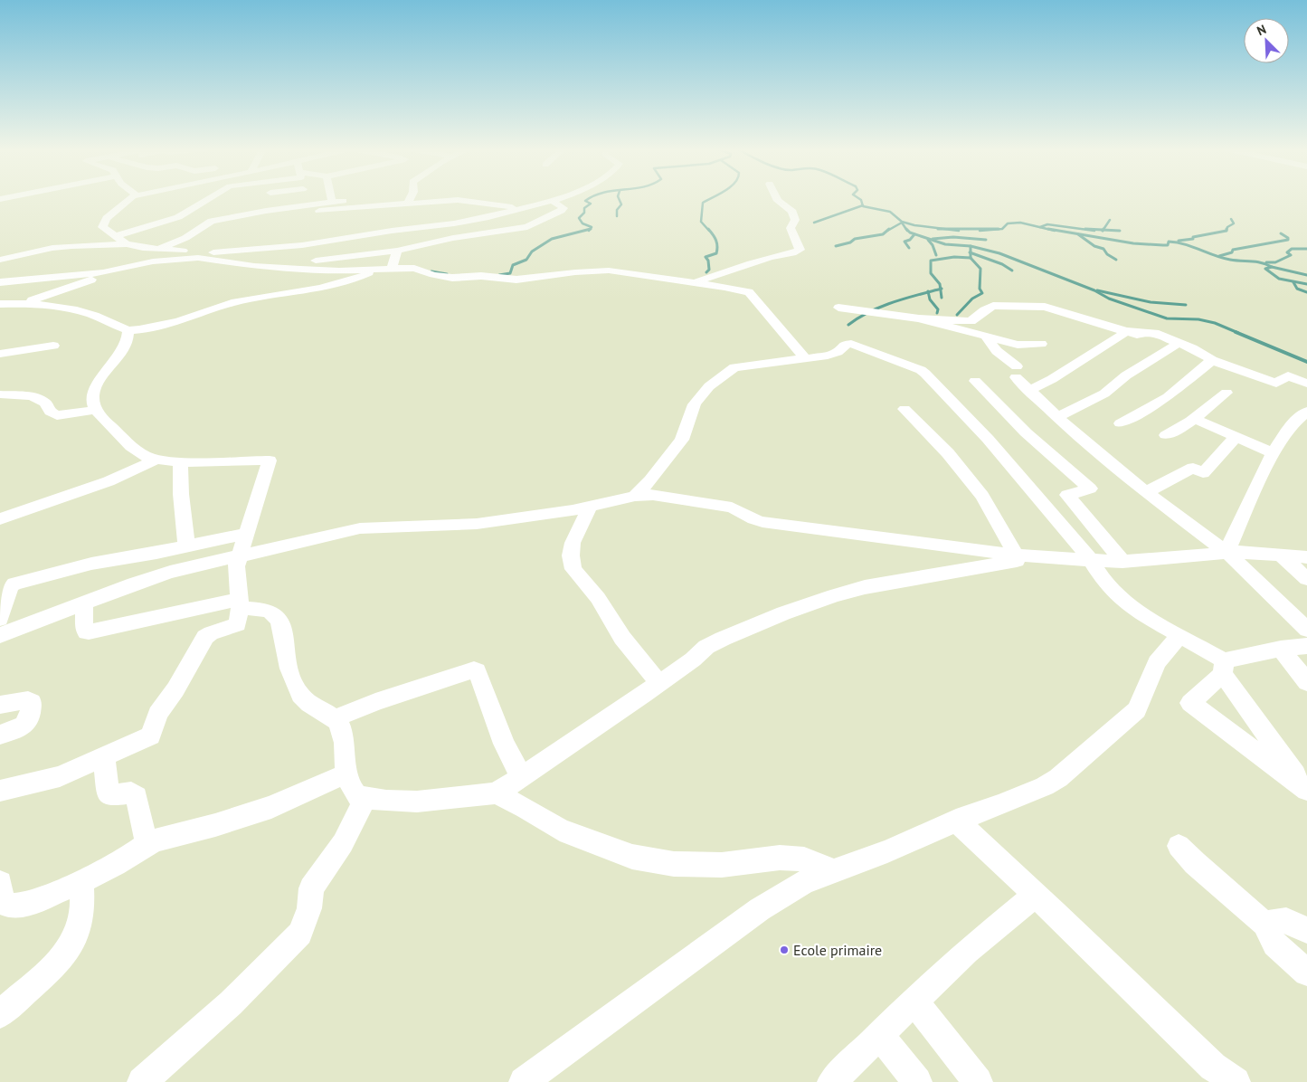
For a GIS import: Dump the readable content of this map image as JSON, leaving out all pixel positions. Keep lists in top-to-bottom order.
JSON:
{
  "places": ["Ecole primaire"],
  "north": "top left"
}
